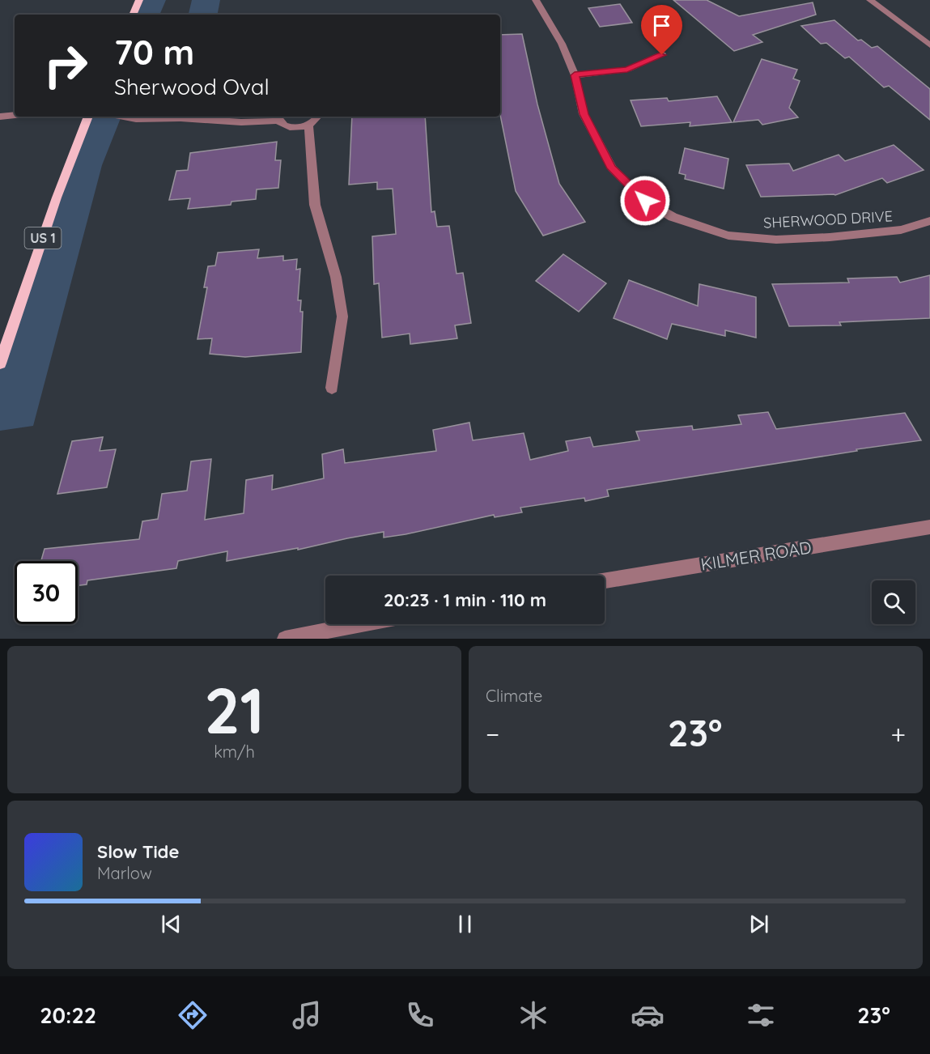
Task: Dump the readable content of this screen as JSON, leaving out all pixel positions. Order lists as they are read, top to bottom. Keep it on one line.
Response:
{"streets":{"main road":["US 1"],"street":["SHERWOOD DRIVE","KILMER ROAD"]},"page":{"turn":["70 m","Sherwood Oval"],"limit":"30","trip":"20:23 · 1 min · 110 m","tile":[["21","km/h"],"Climate"],"heat":["−","23°","+"],"song":["Slow Tide","Marlow"],"tabs":["20:22","23°"]}}
